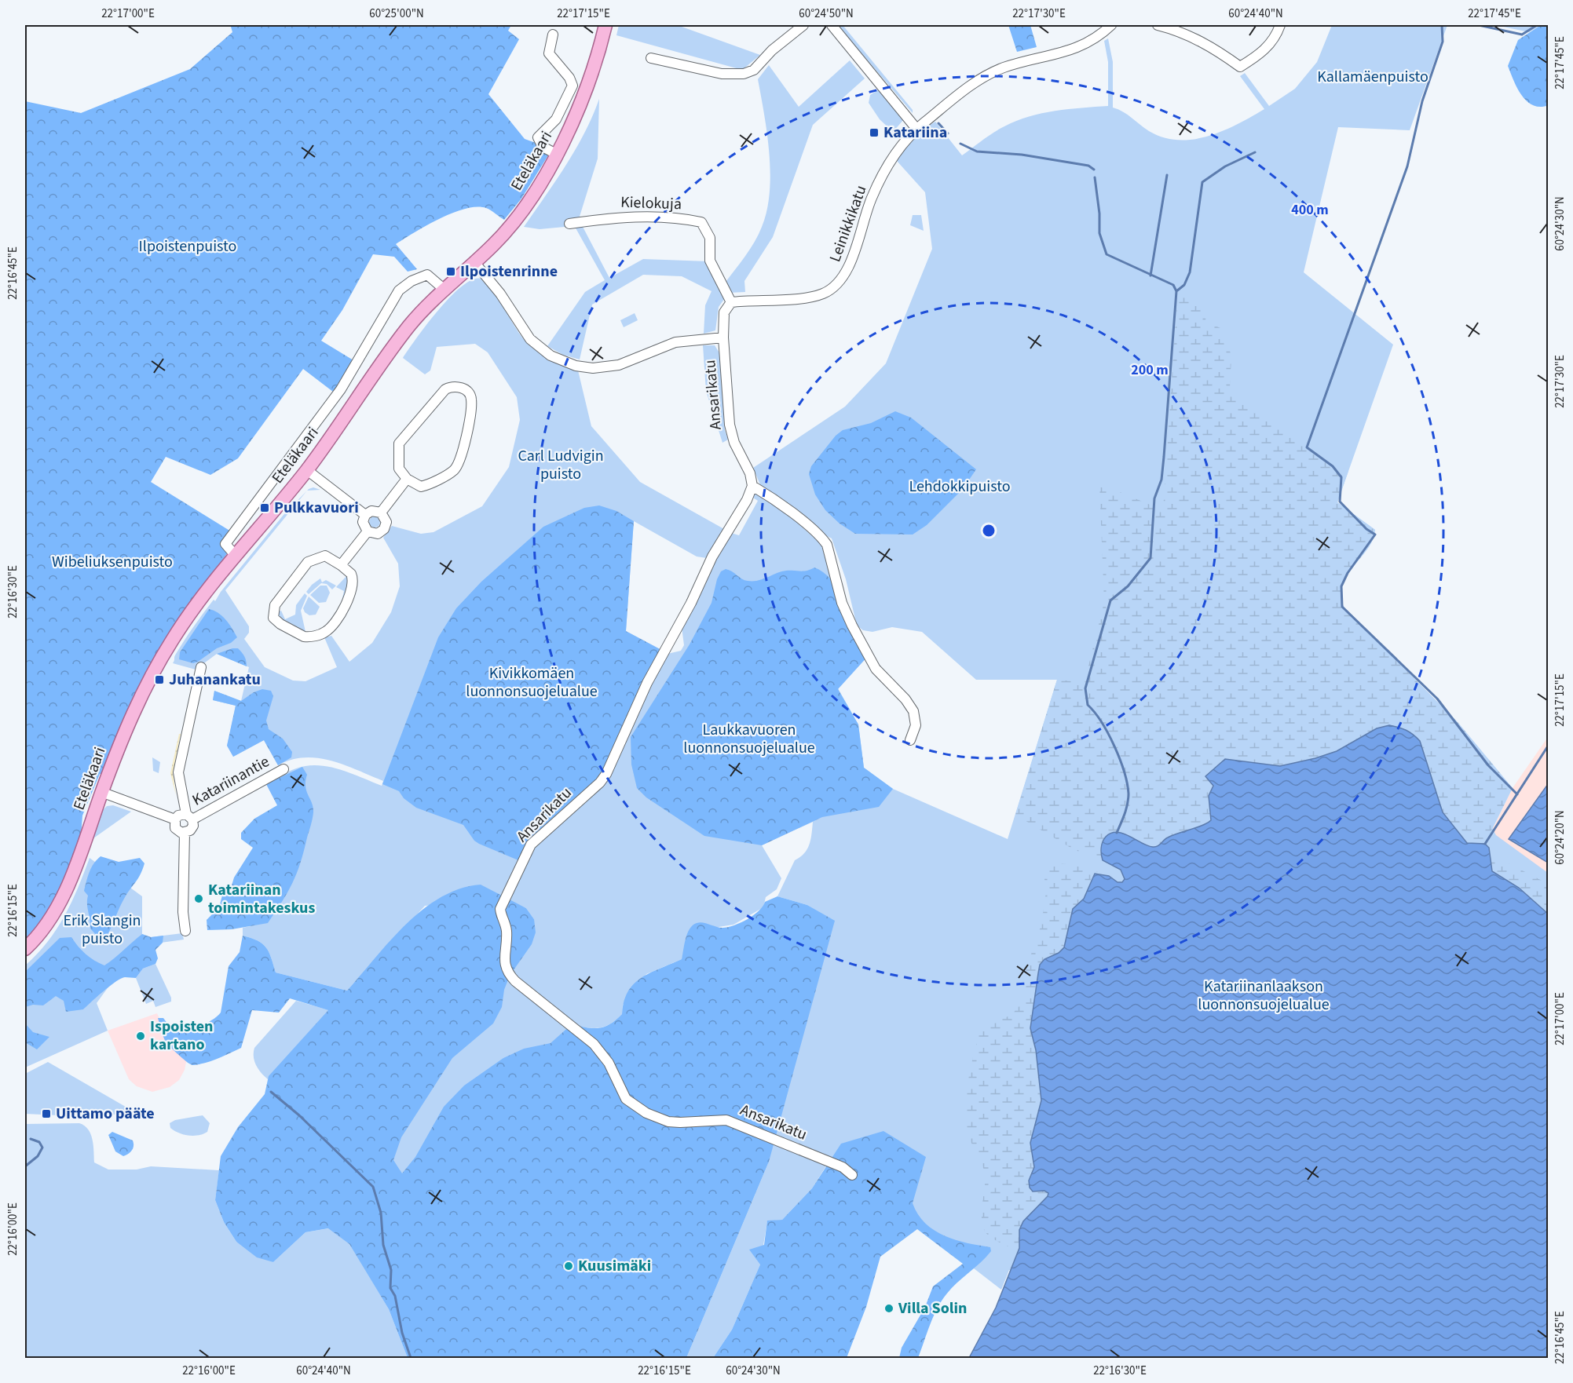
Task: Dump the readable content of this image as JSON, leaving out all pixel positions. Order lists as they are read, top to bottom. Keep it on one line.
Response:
{"streets":{"main road":["Eteläkaari"],"street":["Kielokuja","Leinikkikatu","Ansarikatu","Katariinantie"]},"crossings":[["Kielokuja","Leinikkikatu"],["Kielokuja","Ansarikatu"],["Leinikkikatu","Ansarikatu"]],"parks":["Kallamäenpuisto","Ilpoistenpuisto","Carl Ludvigin puisto","Lehdokkipuisto","Wibeliuksenpuisto","Kivikkomäen luonnonsuojelualue","Laukkavuoren luonnonsuojelualue","Erik Slangin puisto","Katariinanlaakson luonnonsuojelualue"],"places":{"transit":["Katariina","Ilpoistenrinne","Pulkkavuori","Juhanankatu","Uittamo pääte"],"other":["Katariinan toimintakeskus","Ispoisten kartano","Kuusimäki","Villa Solin"]},"coordinates":["22°17'00\"E","60°25'00\"N","22°17'15\"E","60°24'50\"N","22°17'30\"E","60°24'40\"N","22°17'45\"E","60°24'30\"N","22°16'45\"E","22°16'30\"E","60°24'20\"N","22°16'15\"E","22°16'00\"E"],"rings":["400 m","200 m"]}
